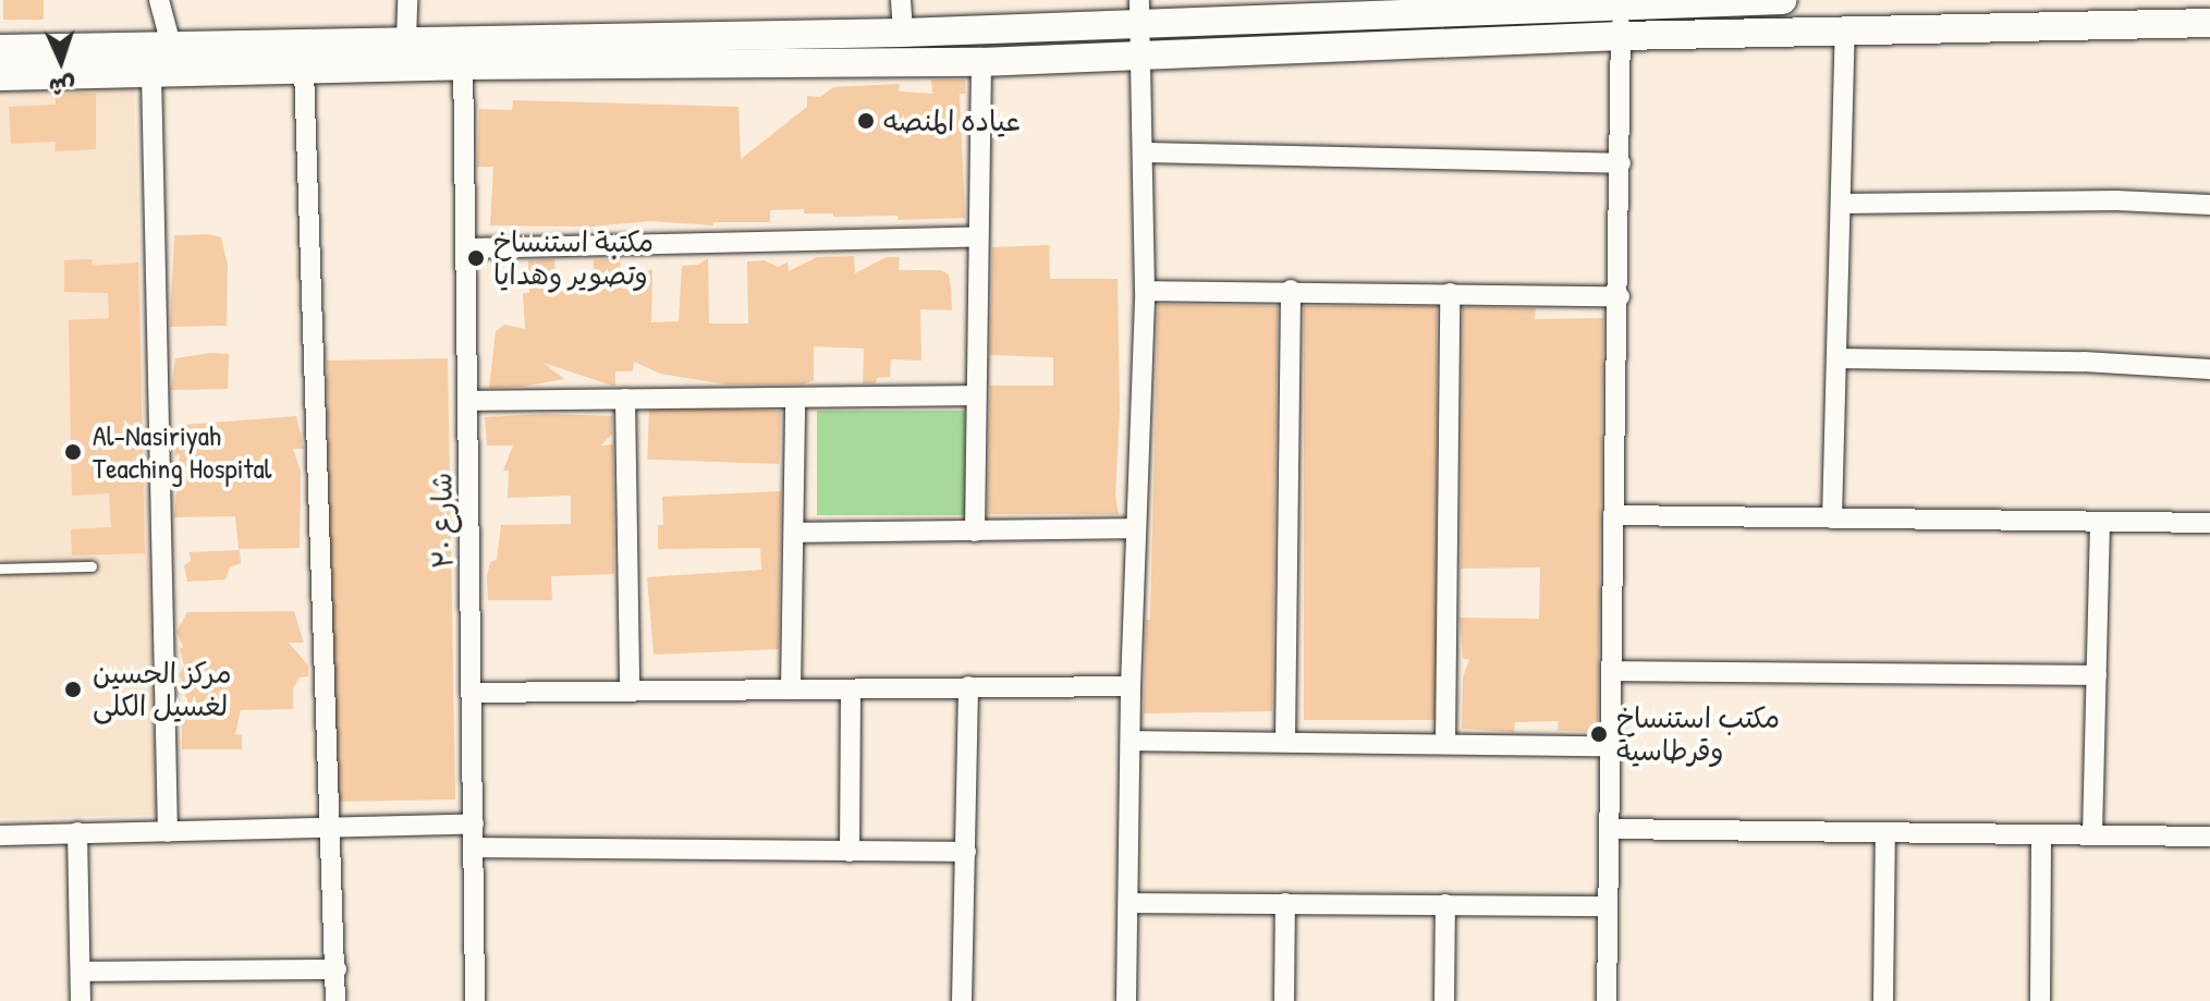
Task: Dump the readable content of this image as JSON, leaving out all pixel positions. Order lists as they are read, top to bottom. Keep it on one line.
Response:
{"streets":{"street":["شارع ٣٠"]},"places":["عياده المنصه","مكتبة استنساخ وتصوير وهدايا","Al-Nasiriyah Teaching Hospital","مركز الحسين لغسيل الكلى","مكتب استنساخ وقرطاسية"],"north":"bottom"}
